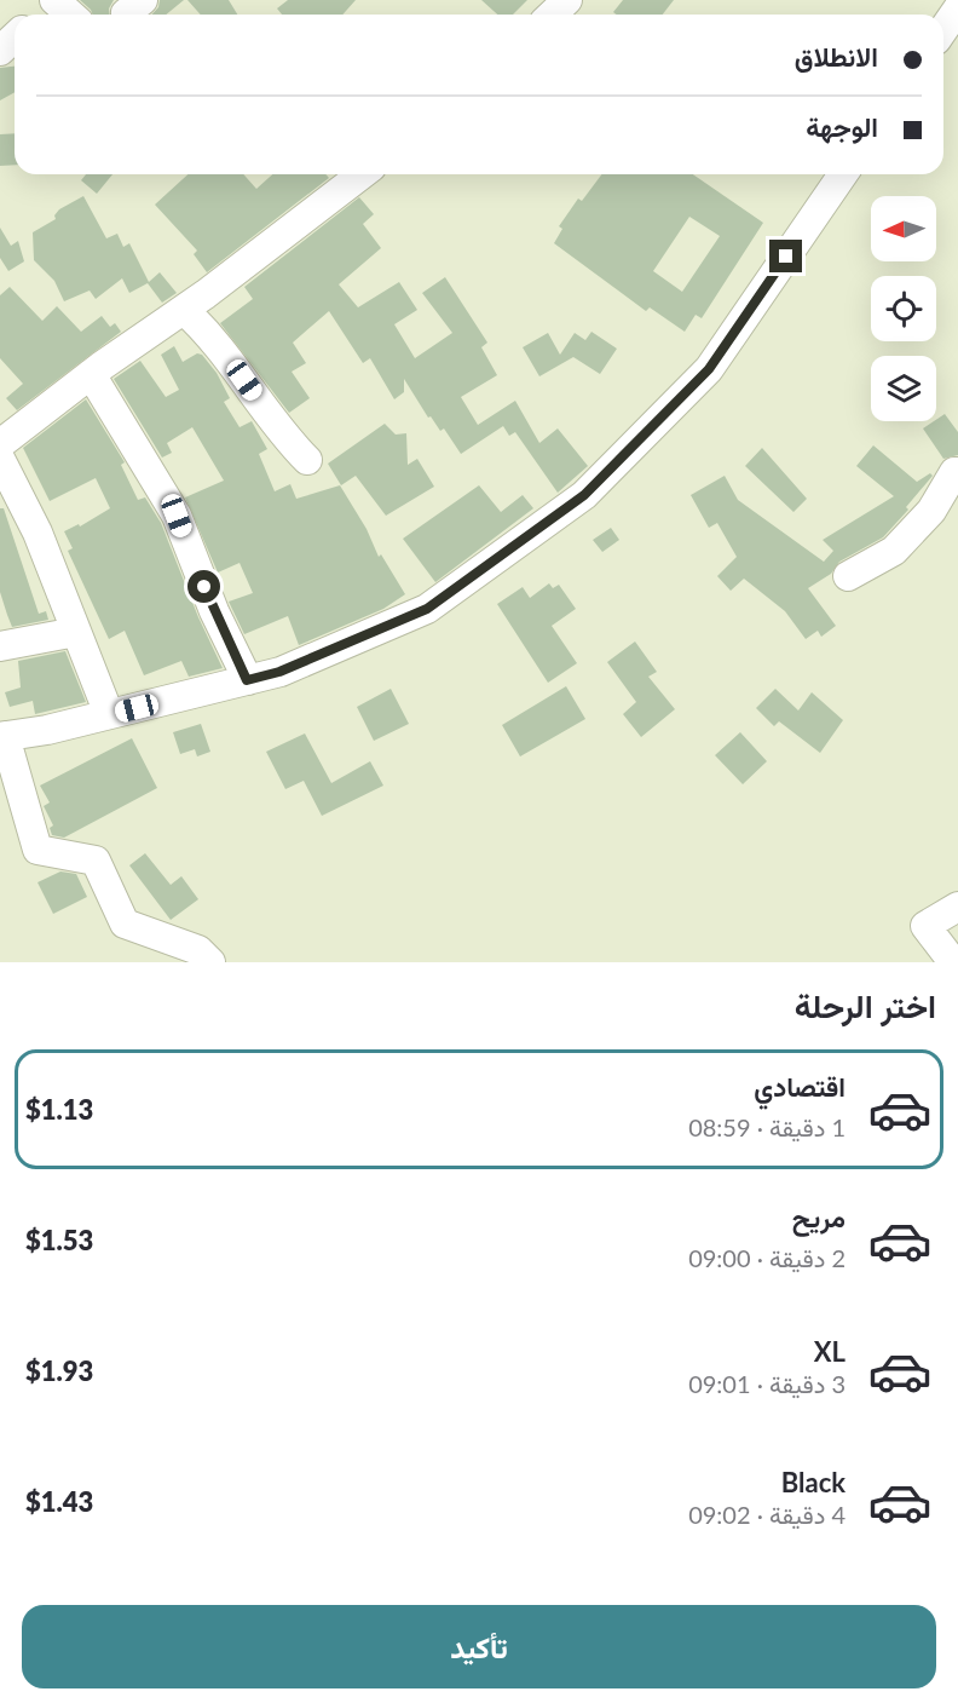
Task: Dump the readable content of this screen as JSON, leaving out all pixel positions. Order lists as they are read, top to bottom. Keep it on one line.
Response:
{"north":"left","page":{"banner":["الانطلاق","الوجهة"],"heading":"اختر الرحلة","list":[{"name":"اقتصادي","note":"1 دقيقة · 08:59","value":"$1.13"},{"name":"مريح","note":"2 دقيقة · 09:00","value":"$1.53"},{"name":"XL","note":"3 دقيقة · 09:01","value":"$1.93"},{"name":"Black","note":"4 دقيقة · 09:02","value":"$1.43"}],"buttons":"تأكيد"}}
